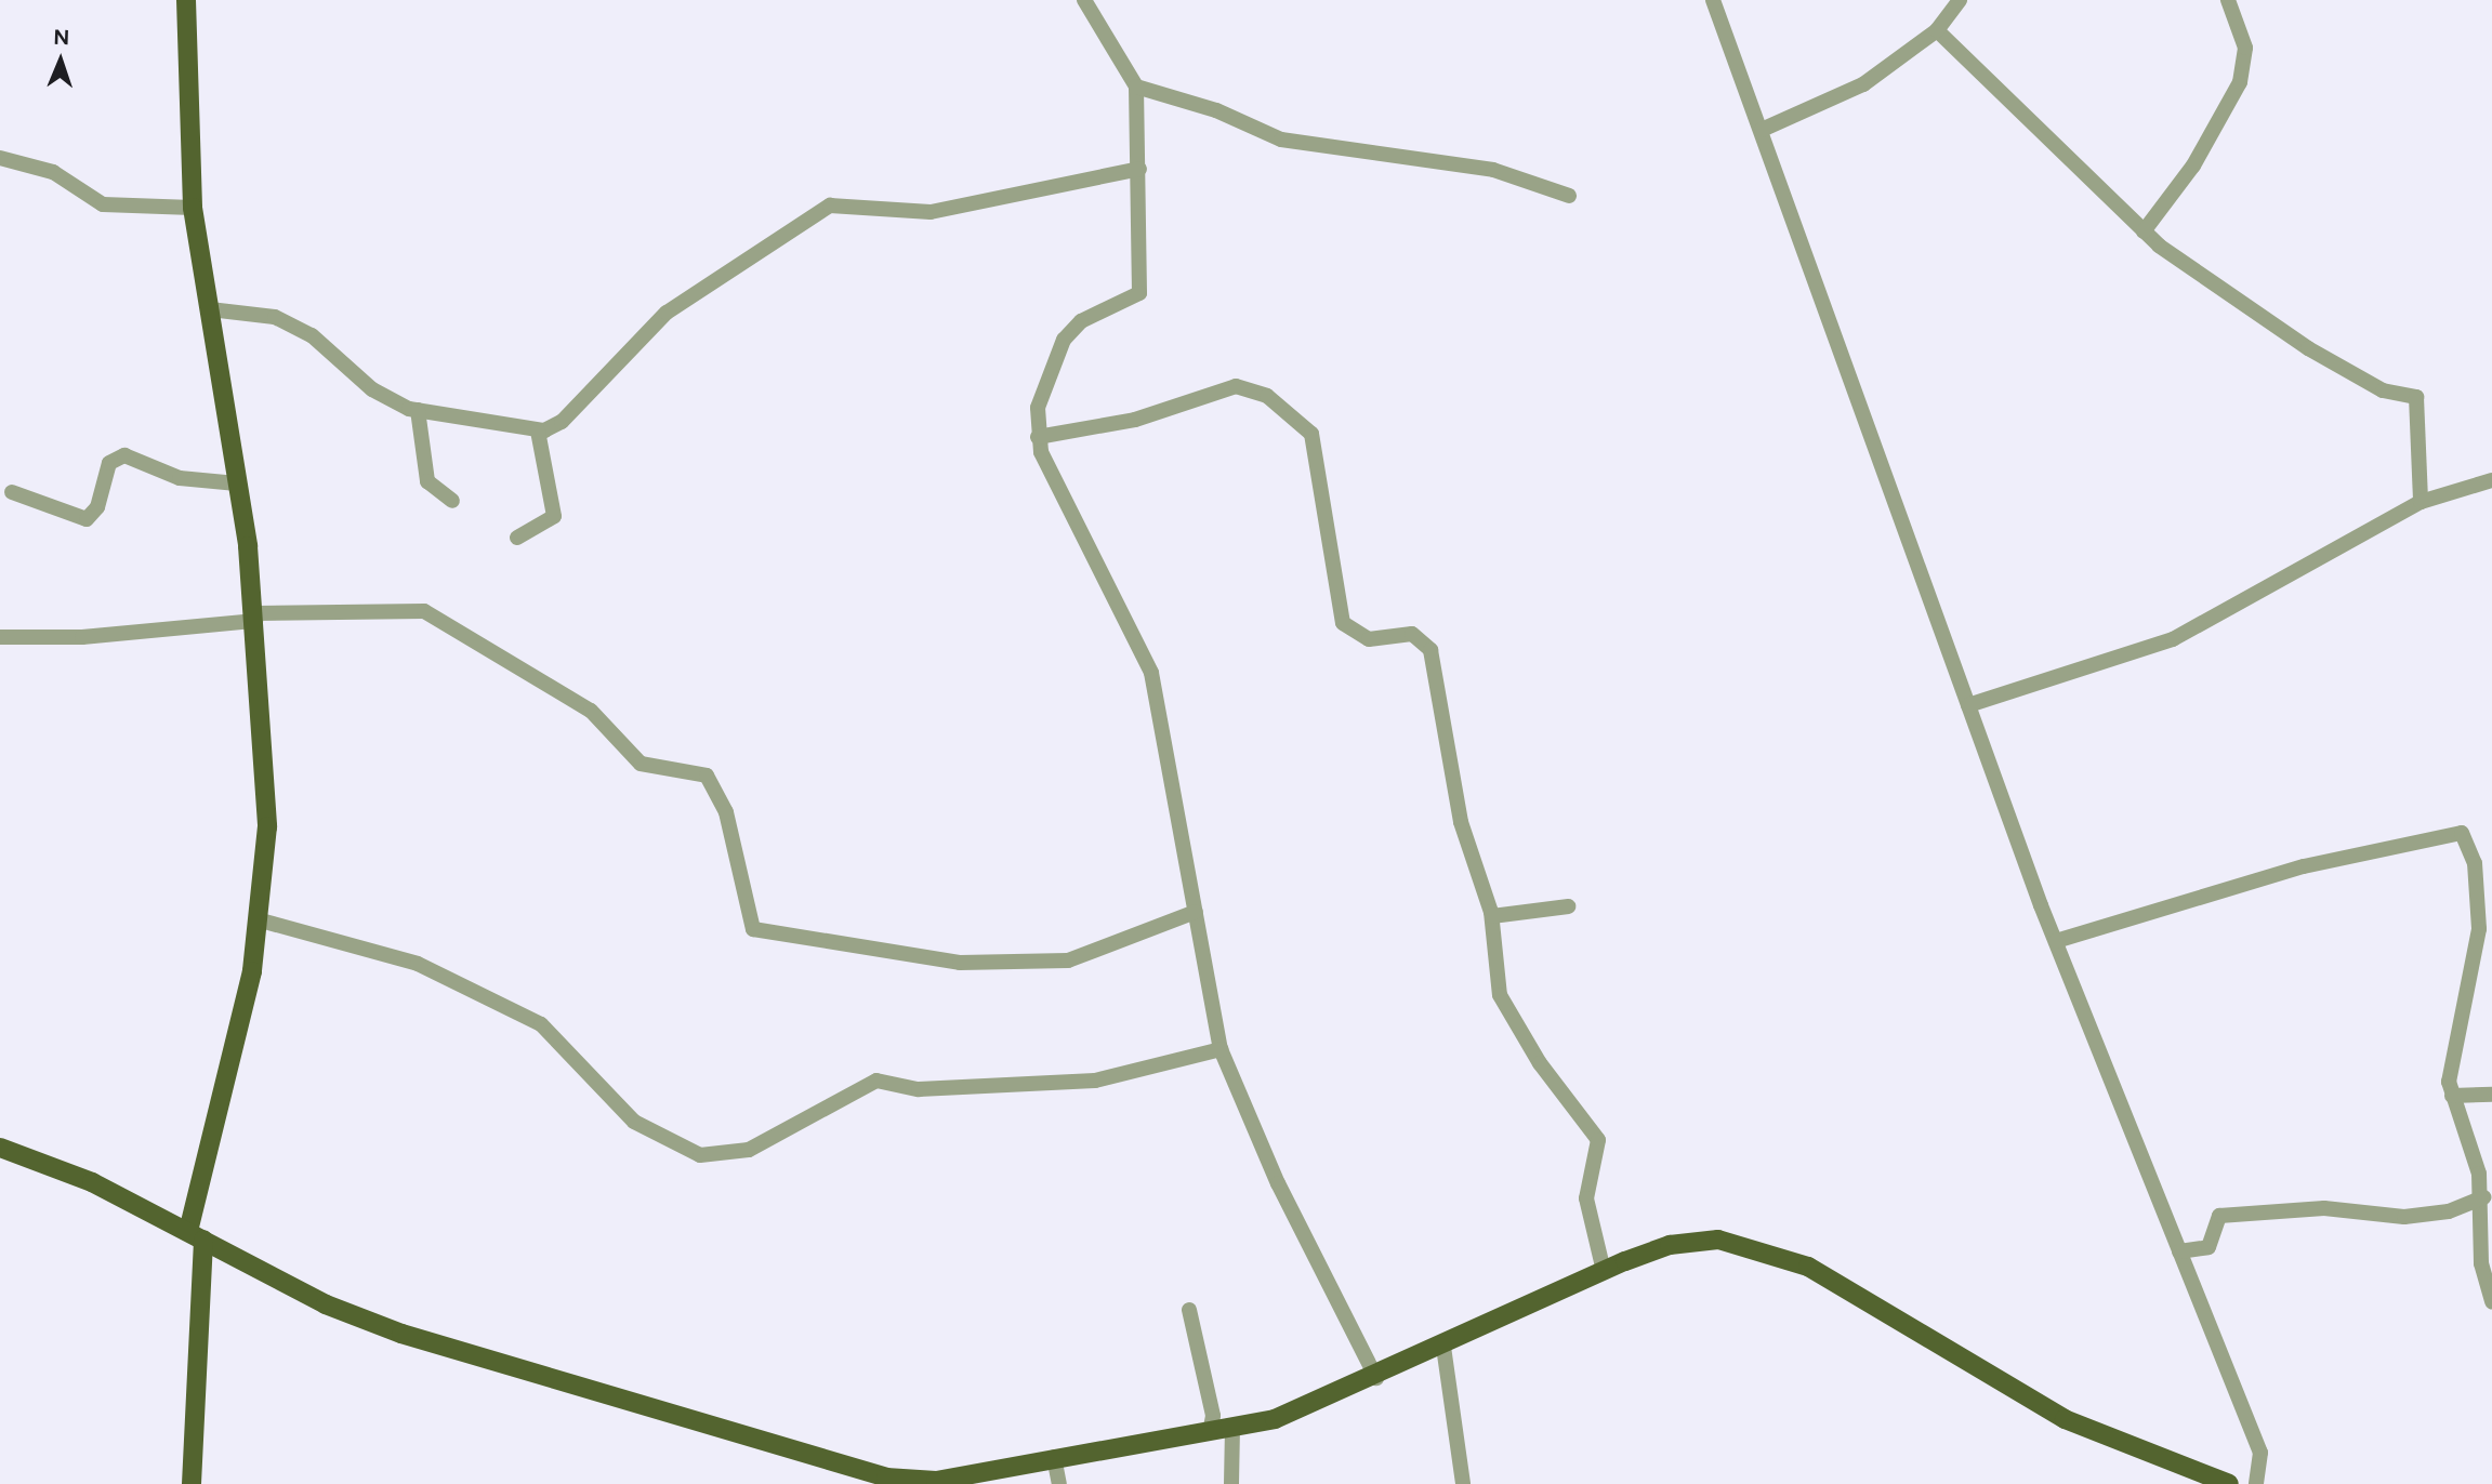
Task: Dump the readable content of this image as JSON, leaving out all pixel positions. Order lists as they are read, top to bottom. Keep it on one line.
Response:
{"north":"top"}
